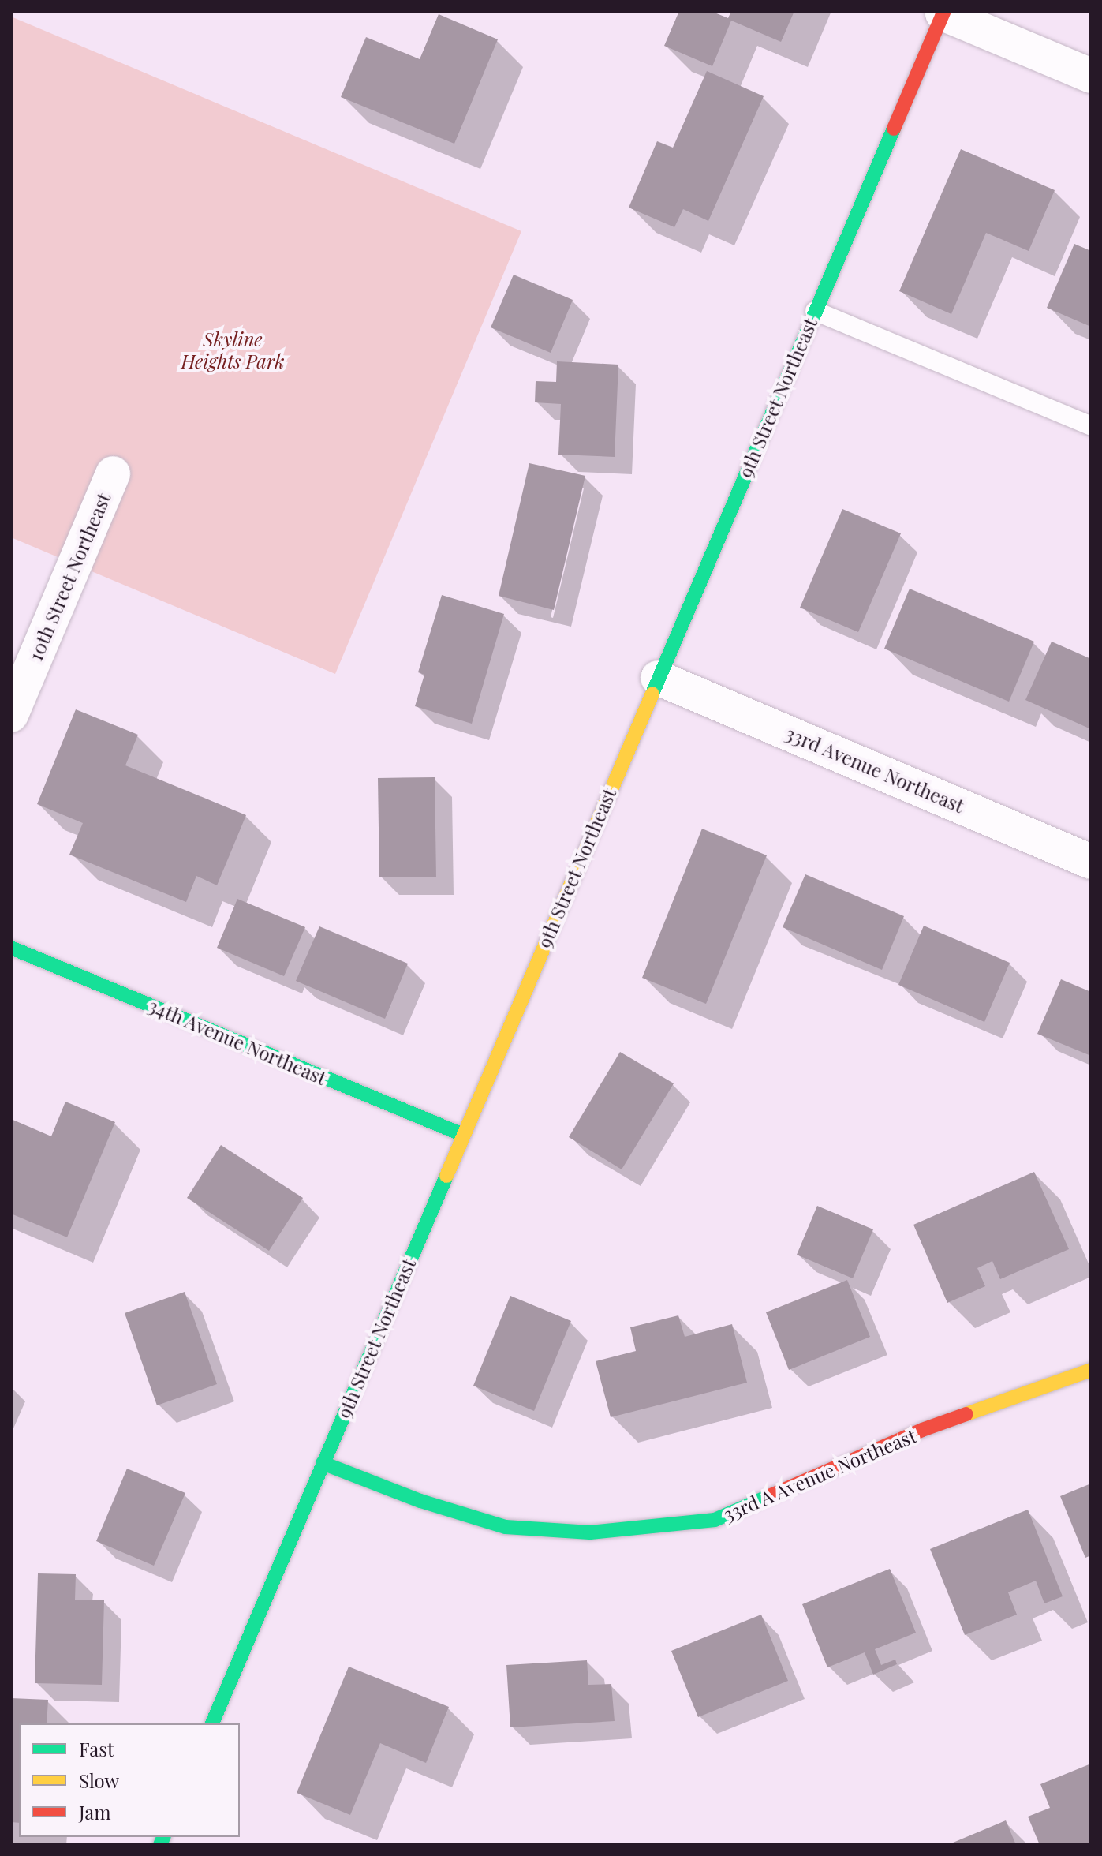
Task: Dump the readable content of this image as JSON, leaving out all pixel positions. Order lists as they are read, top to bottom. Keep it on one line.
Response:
{"streets":{"street":["9th Street Northeast","10th Street Northeast","33rd Avenue Northeast","34th Avenue Northeast","33rd A Avenue Northeast"]},"crossings":[["9th Street Northeast","33rd Avenue Northeast"],["9th Street Northeast","34th Avenue Northeast"],["9th Street Northeast","33rd A Avenue Northeast"]],"parks":["Skyline Heights Park"],"legend":["Fast","Slow","Jam"]}
